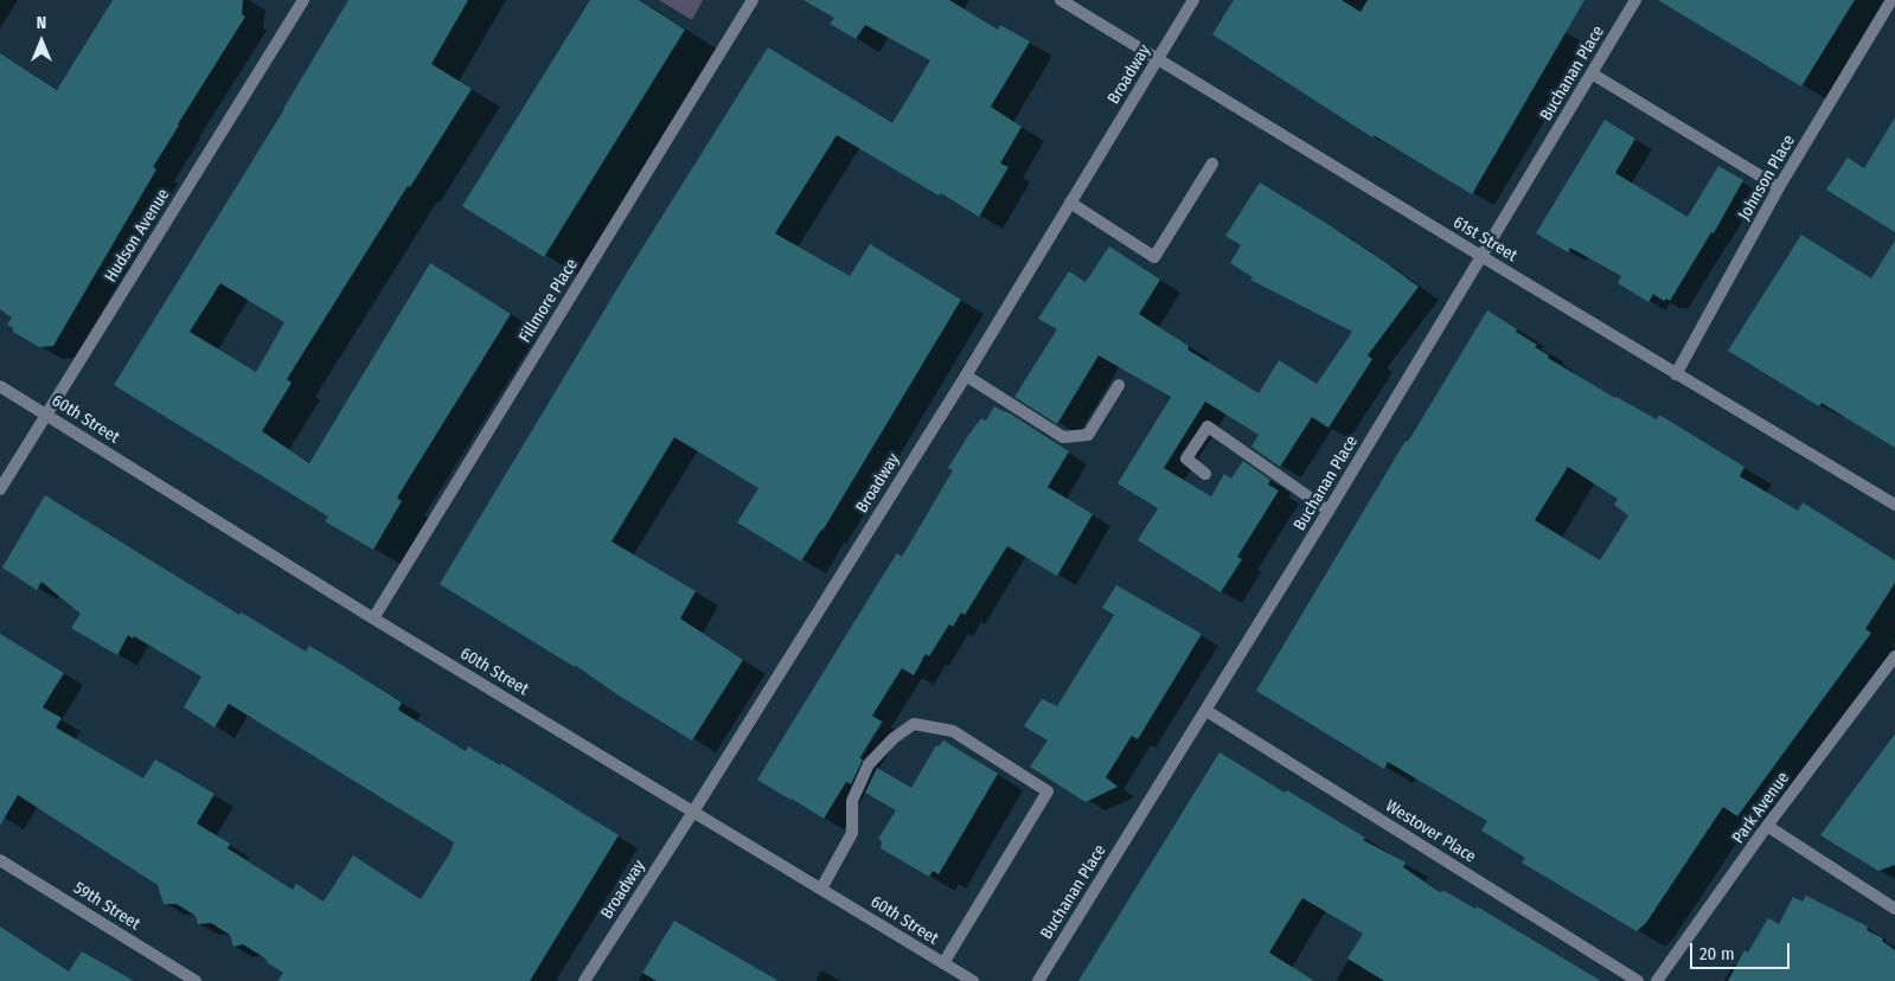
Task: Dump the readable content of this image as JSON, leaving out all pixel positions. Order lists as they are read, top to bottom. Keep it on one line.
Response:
{"streets":{"street":["Buchanan Place","Broadway","Johnson Place","Hudson Avenue","61st Street","Fillmore Place","60th Street","Park Avenue","Westover Place","59th Street"]},"crossings":[["Buchanan Place","61st Street"],["Buchanan Place","Westover Place"],["Broadway","61st Street"],["Broadway","60th Street"],["Johnson Place","61st Street"],["Hudson Avenue","60th Street"],["Fillmore Place","60th Street"]],"scale_bar":"20 m","north":"top"}
